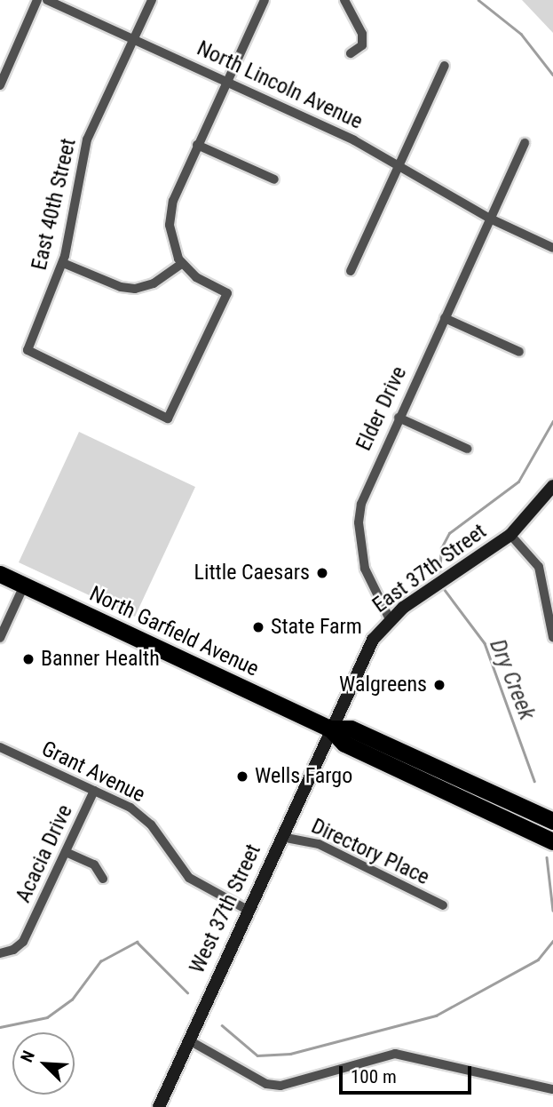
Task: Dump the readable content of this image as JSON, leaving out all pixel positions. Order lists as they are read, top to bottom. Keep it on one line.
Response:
{"streets":{"highway":["North Garfield Avenue"],"street":["North Lincoln Avenue","East 40th Street","Elder Drive","East 37th Street","Grant Avenue","Directory Place","Acacia Drive","West 37th Street"]},"crossings":[["North Lincoln Avenue","East 40th Street"],["North Lincoln Avenue","Elder Drive"],["Elder Drive","East 37th Street"],["East 37th Street","North Garfield Avenue"],["East 37th Street","West 37th Street"],["North Garfield Avenue","West 37th Street"],["Grant Avenue","Acacia Drive"],["Grant Avenue","West 37th Street"],["Directory Place","West 37th Street"]],"water":["Dry Creek"],"places":["Little Caesars","State Farm","Banner Health","Walgreens","Wells Fargo"],"scale_bar":"100 m","north":"top left"}
